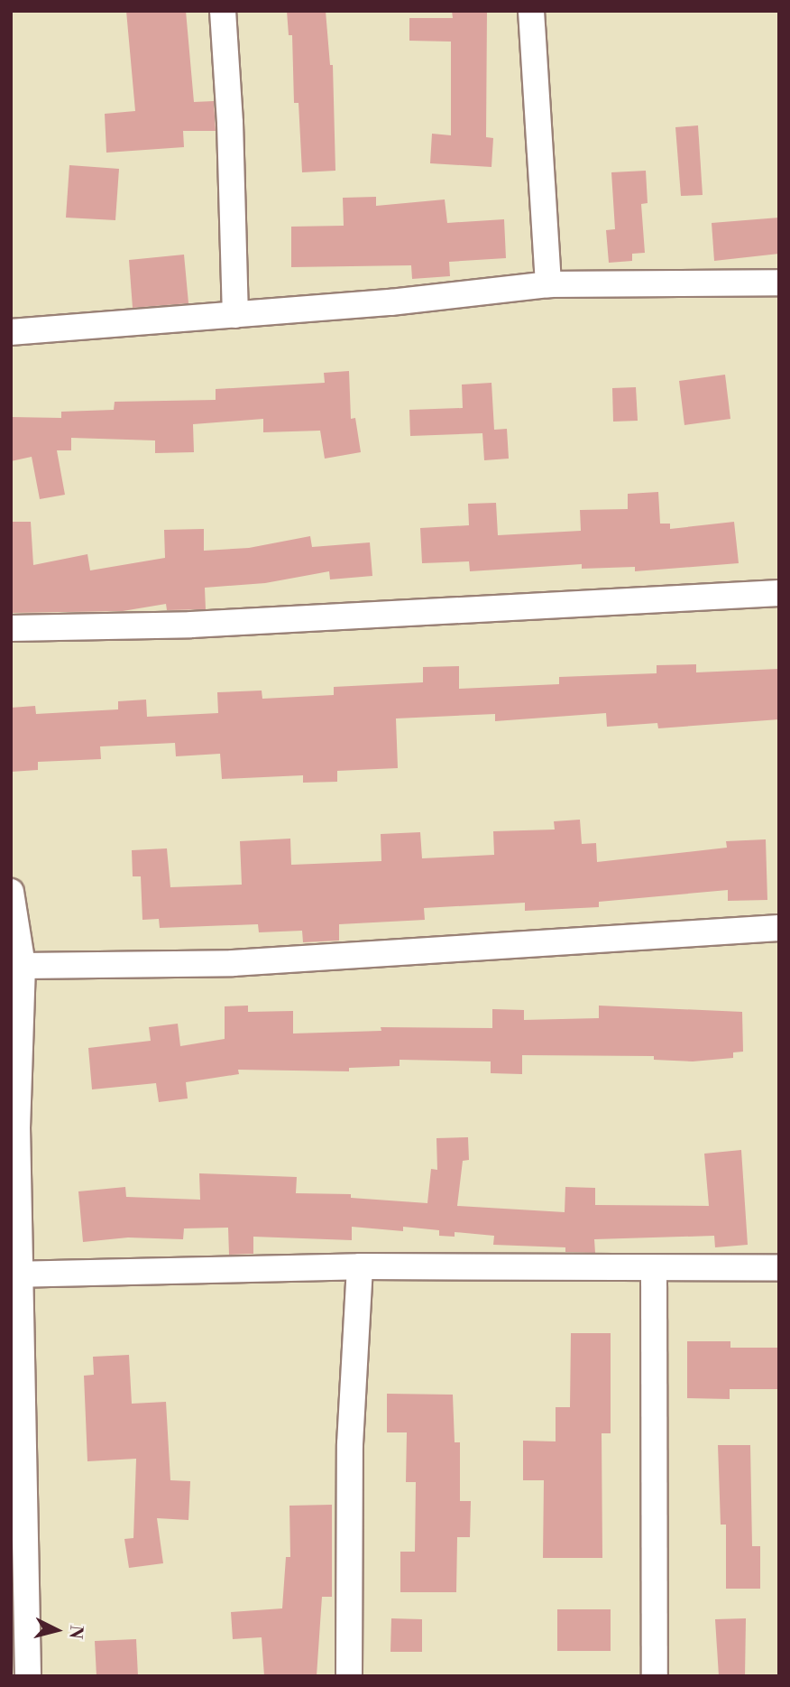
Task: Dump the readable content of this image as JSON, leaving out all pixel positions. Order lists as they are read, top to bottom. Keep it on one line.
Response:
{"north":"right"}
